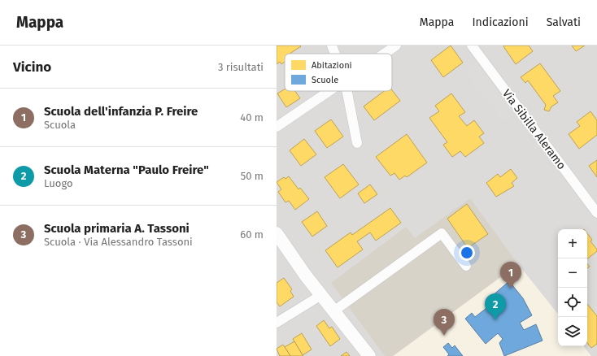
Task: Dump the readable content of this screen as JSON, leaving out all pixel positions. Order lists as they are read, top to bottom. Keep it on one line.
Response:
{"streets":{"street":["Via Sibilla Aleramo"]},"legend":["Abitazioni","Scuole"],"page":{"header":"Mappa","nav":["Mappa","Indicazioni","Salvati"],"heading":["Vicino","3 risultati"],"list":[{"mark":"1","name":"Scuola dell'infanzia P. Freire","note":"Scuola","value":"40 m"},{"mark":"2","name":"Scuola Materna \"Paulo Freire\"","note":"Luogo","value":"50 m"},{"mark":"3","name":"Scuola primaria A. Tassoni","note":"Scuola · Via Alessandro Tassoni","value":"60 m"}],"map_buttons":["+","−"],"pins":["1","2","3"]}}
